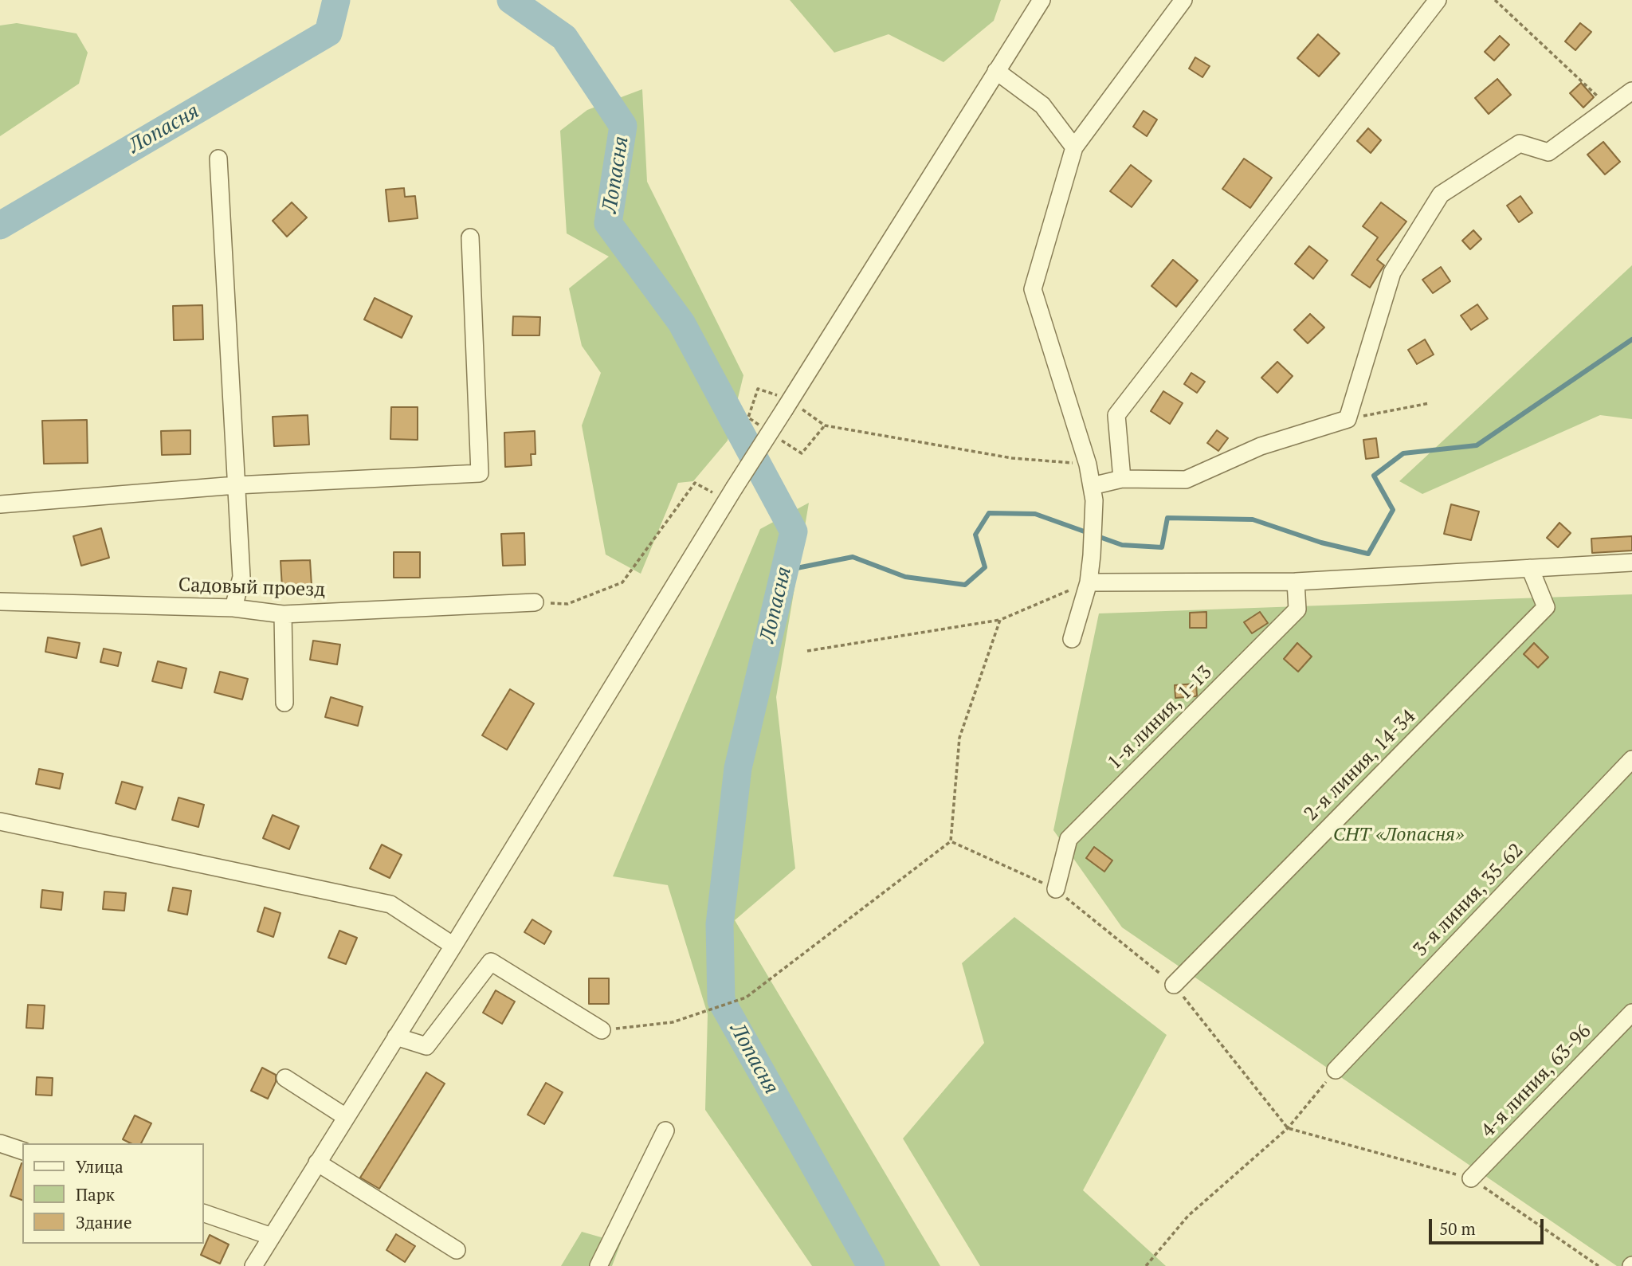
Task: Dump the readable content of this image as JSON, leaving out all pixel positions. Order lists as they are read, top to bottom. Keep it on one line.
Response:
{"streets":{"street":["Садовый проезд","1-я линия, 1-13","2-я линия, 14-34","3-я линия, 35-62","4-я линия, 63-96"]},"water":["Лопасня"],"parks":["СНТ «Лопасня»"],"legend":["Улица","Парк","Здание"],"scale_bar":"50 m"}
